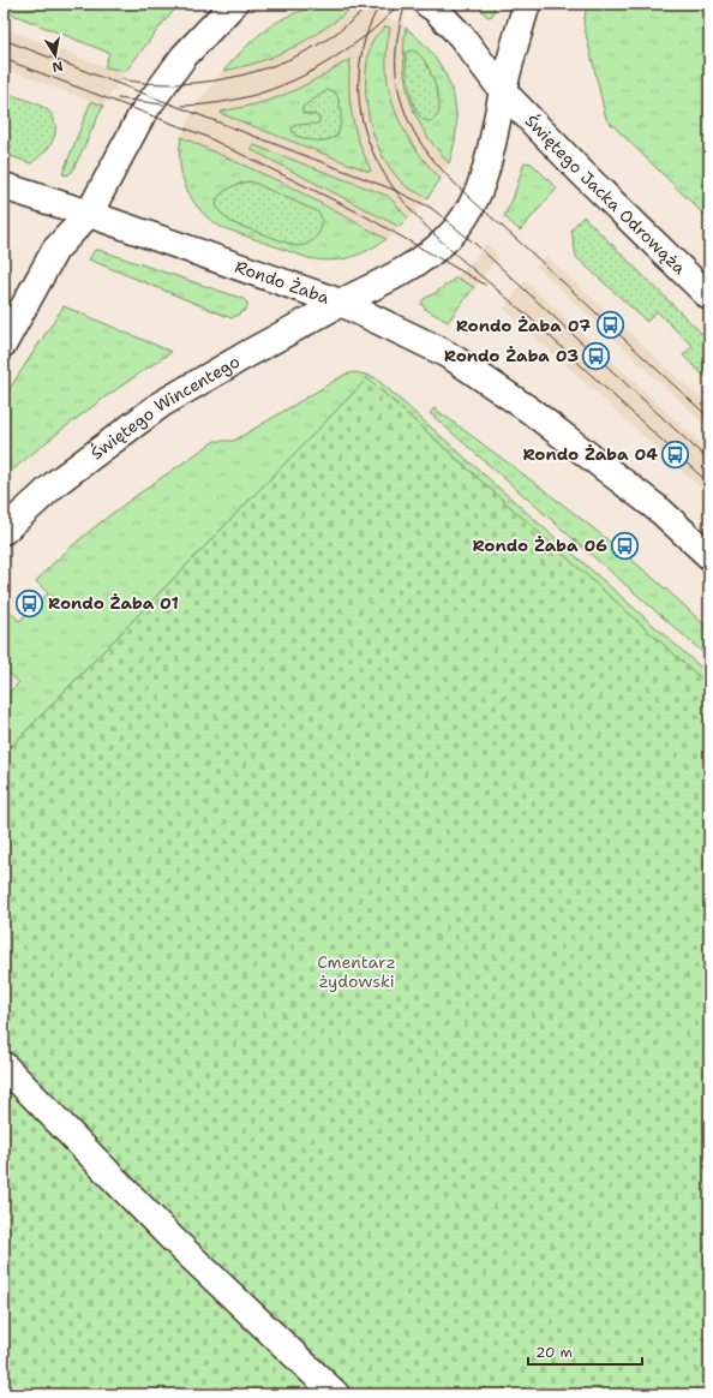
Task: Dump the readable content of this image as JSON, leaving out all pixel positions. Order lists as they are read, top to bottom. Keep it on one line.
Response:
{"streets":{"main road":["Świętego Jacka Odrowąża","Rondo Żaba","Świętego Wincentego"]},"crossings":[["Świętego Jacka Odrowąża","Rondo Żaba"],["Rondo Żaba","Świętego Wincentego"]],"parks":["Cmentarz żydowski"],"places":{"bus stop":["Rondo Żaba 07","Rondo Żaba 03","Rondo Żaba 04","Rondo Żaba 06","Rondo Żaba 01"]},"scale_bar":"20 m","north":"bottom"}
